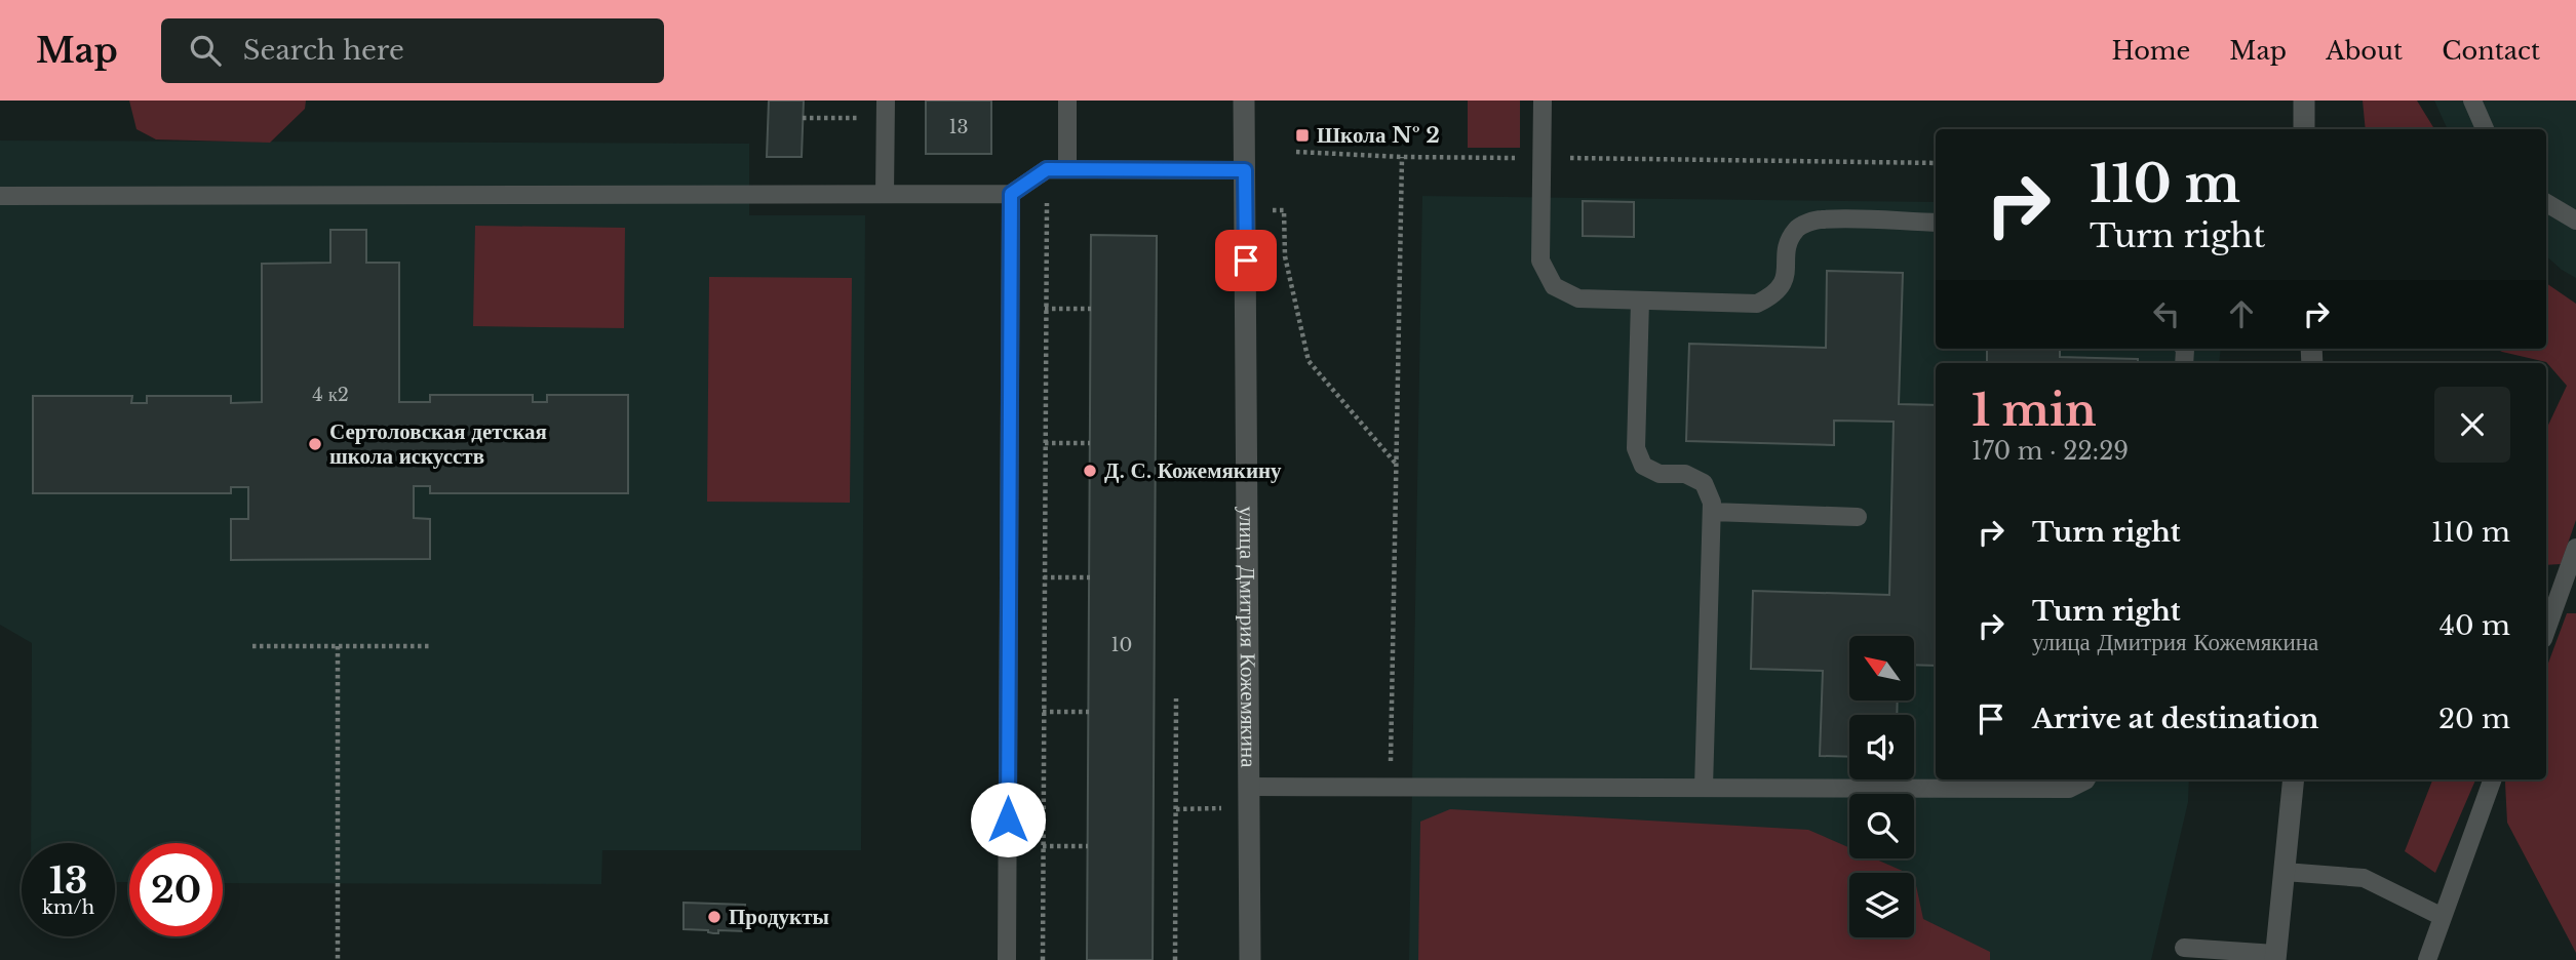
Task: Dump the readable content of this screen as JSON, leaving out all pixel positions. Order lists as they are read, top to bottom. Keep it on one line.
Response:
{"streets":{"street":["улица Дмитрия Кожемякина"]},"places":{"transit":["Школа № 2"],"other":["Сертоловская детская школа искусств","Д. С. Кожемякину","Продукты"]},"house_numbers":["13","4 к2","10"],"north":"top left","page":{"header":"Map","search":"Search here","nav":["Home","Map","About","Contact"],"turn":["110 m","Turn right"],"heading":["1 min","170 m · 22:29"],"list":[{"name":"Turn right","value":"110 m"},{"name":"Turn right","note":"улица Дмитрия Кожемякина","value":"40 m"},{"name":"Arrive at destination","value":"20 m"}],"speed":"13 km/h","limit":"20"}}
